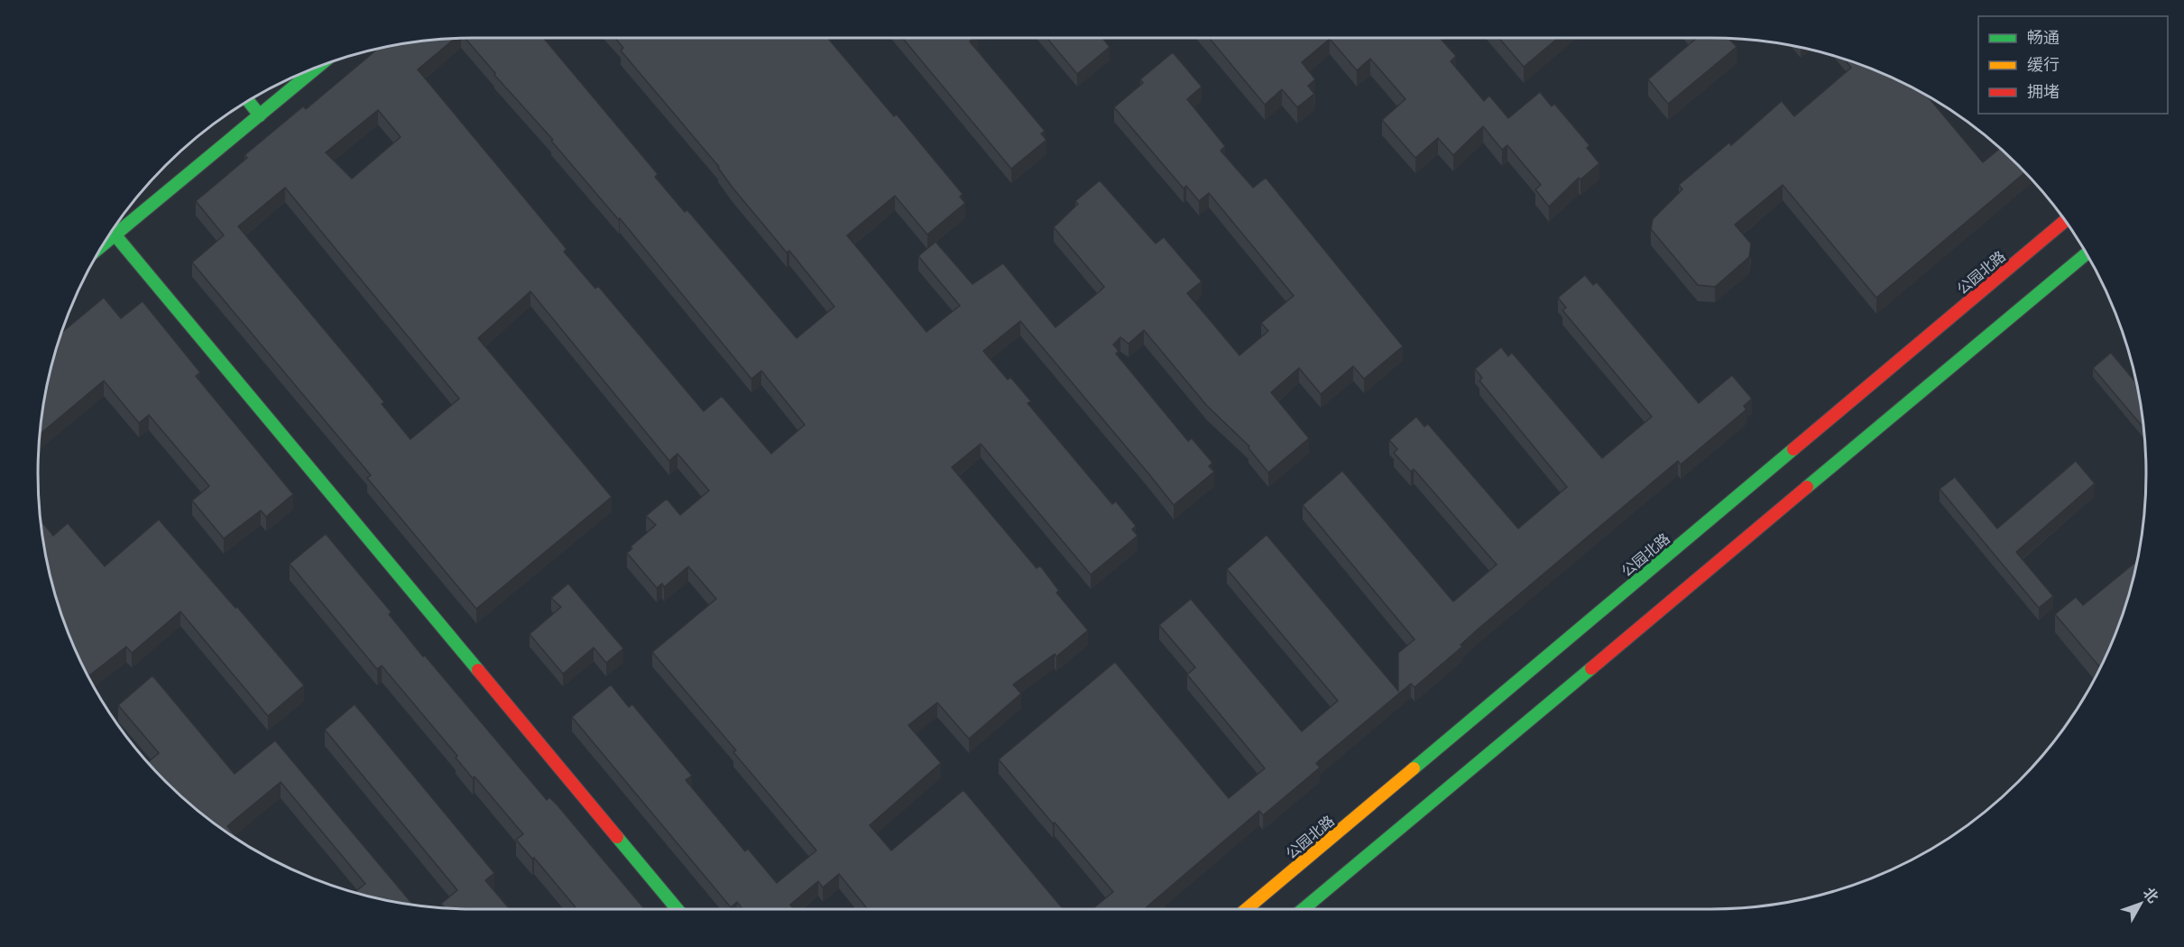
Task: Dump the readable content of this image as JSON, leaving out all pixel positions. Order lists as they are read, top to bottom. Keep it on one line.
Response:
{"streets":{"main road":["公园北路"]},"legend":["畅通","缓行","拥堵"],"north":"top right"}
